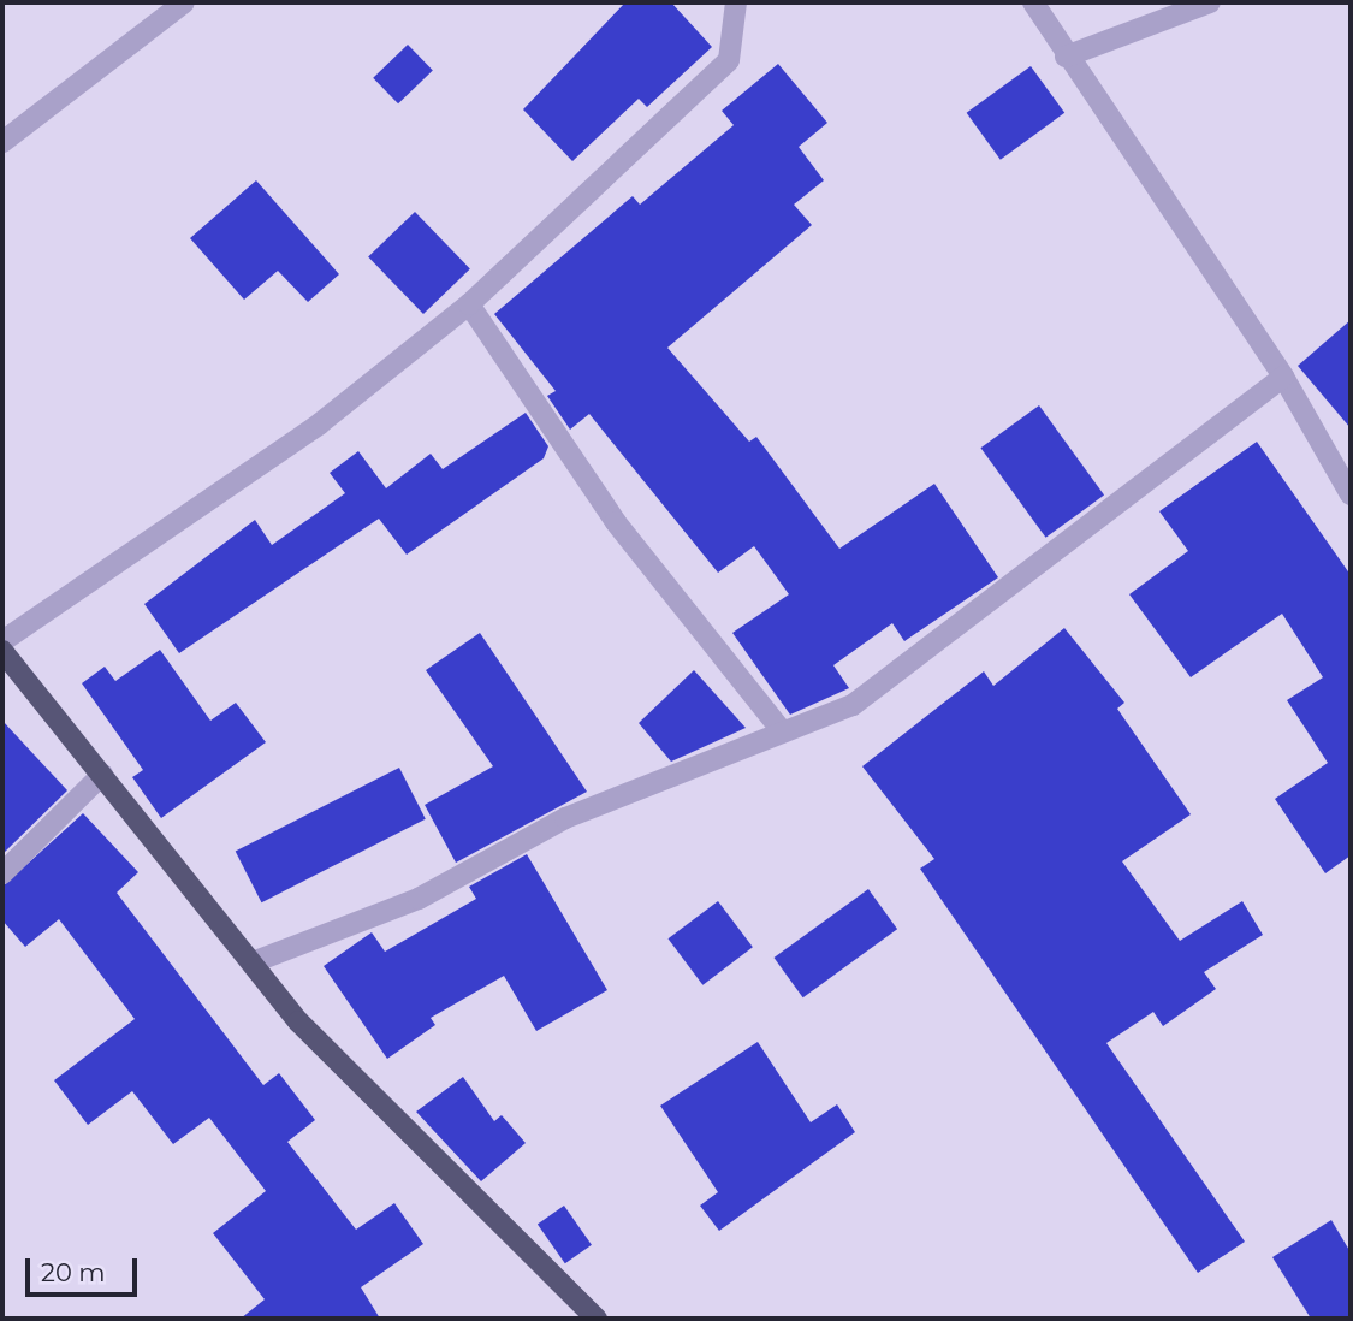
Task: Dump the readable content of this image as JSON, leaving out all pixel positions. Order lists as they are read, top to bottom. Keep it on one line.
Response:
{"scale_bar":"20 m"}
